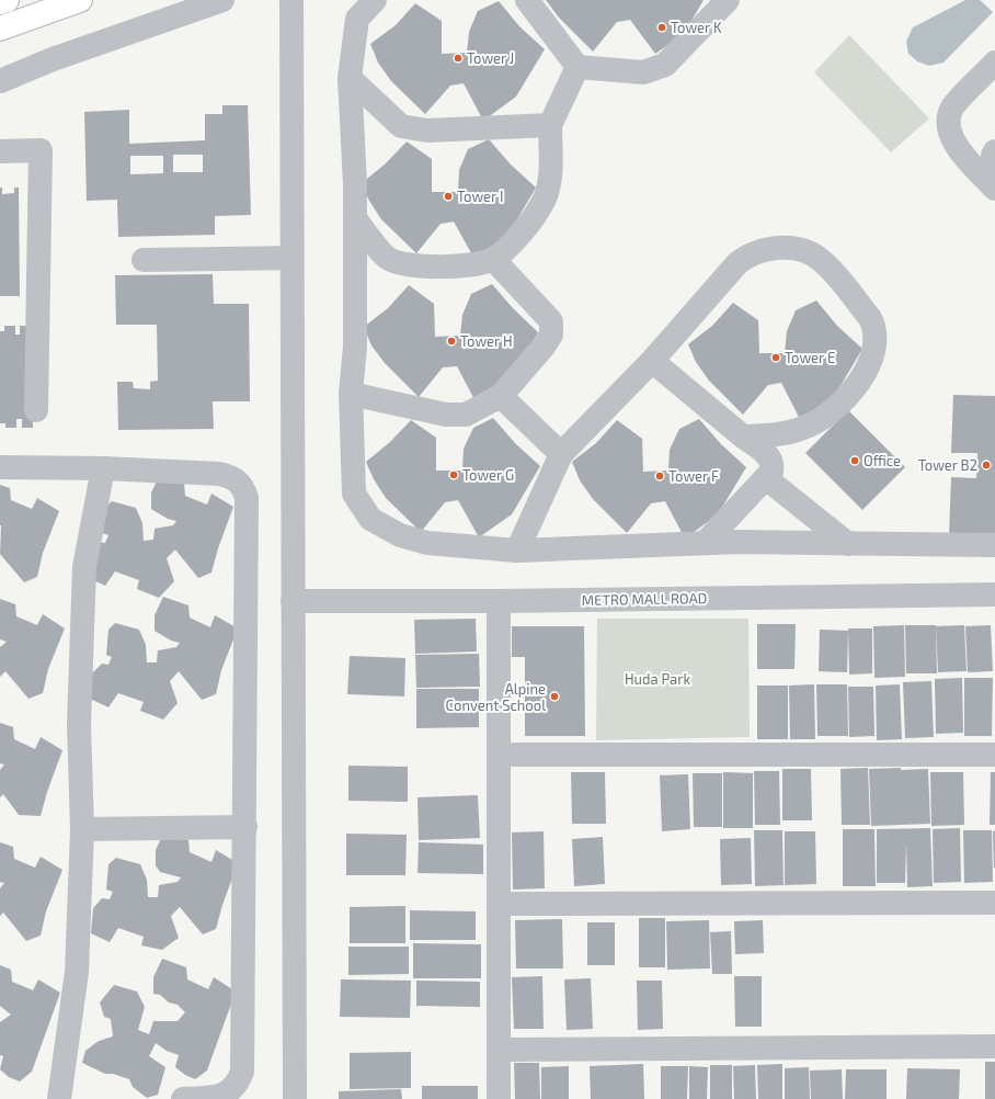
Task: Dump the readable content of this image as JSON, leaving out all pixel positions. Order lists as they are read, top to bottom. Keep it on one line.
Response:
{"streets":{"street":["METRO MALL ROAD"]},"parks":["Huda Park"],"places":["Tower K","Tower J","Tower I","Tower H","Tower E","Office","Tower B2","Tower G","Tower F","Alpine Convent School"]}
